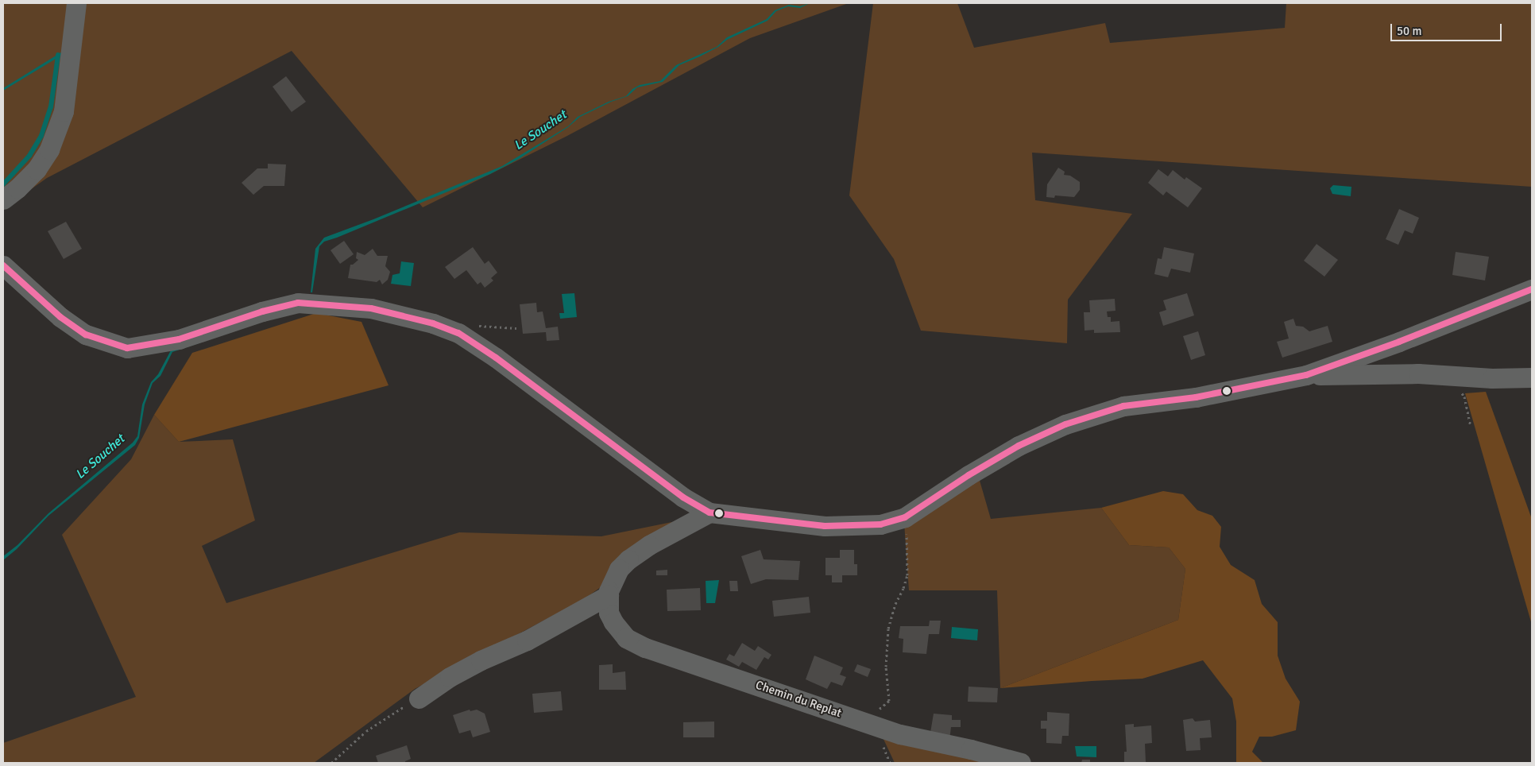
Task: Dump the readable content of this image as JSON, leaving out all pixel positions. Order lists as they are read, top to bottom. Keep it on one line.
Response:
{"streets":{"street":["Chemin du Replat"]},"water":["Le Souchet"],"scale_bar":"50 m"}
